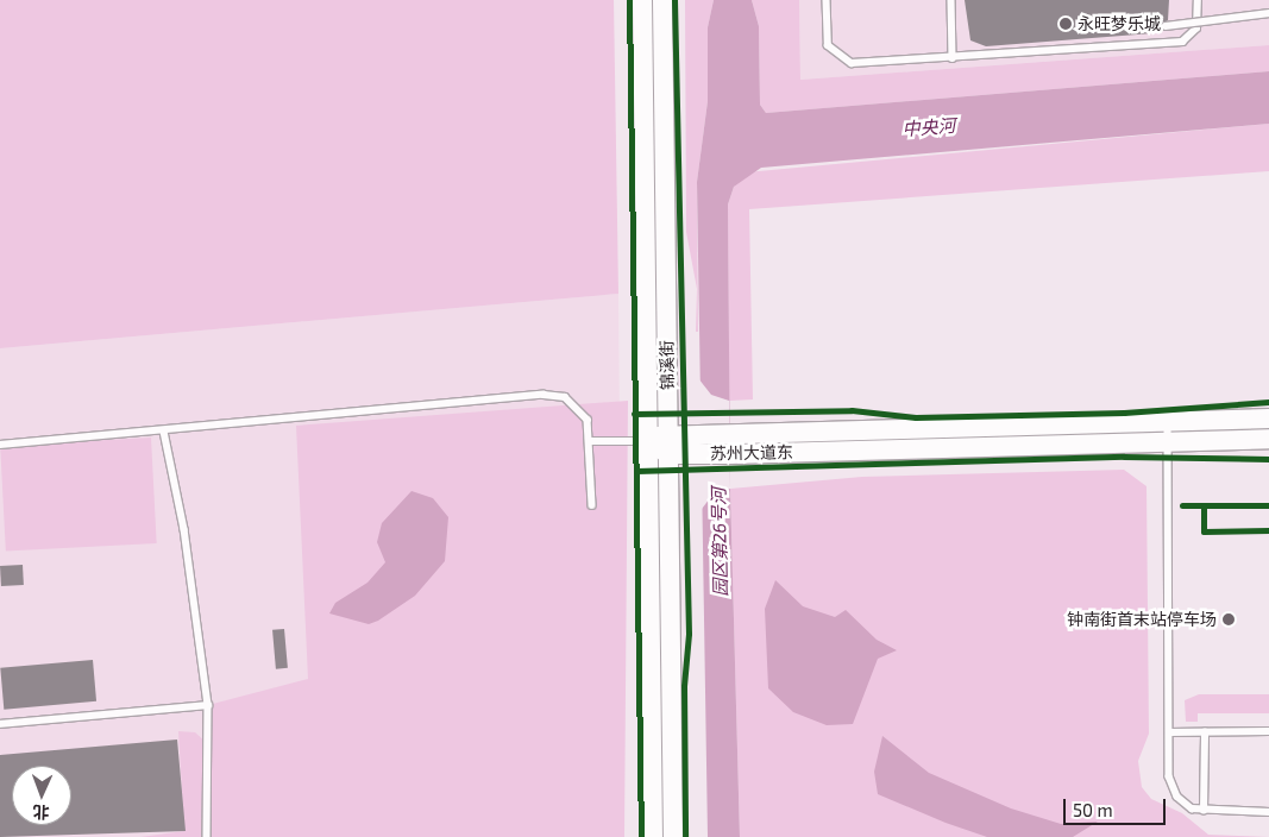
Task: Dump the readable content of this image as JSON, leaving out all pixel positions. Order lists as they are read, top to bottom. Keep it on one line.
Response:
{"streets":{"main road":["锦溪街","苏州大道东"]},"crossings":[["锦溪街","苏州大道东"]],"water":["中央河","园区第26号河"],"places":["永旺梦乐城","钟南街首末站停车场"],"scale_bar":"50 m","north":"bottom"}
